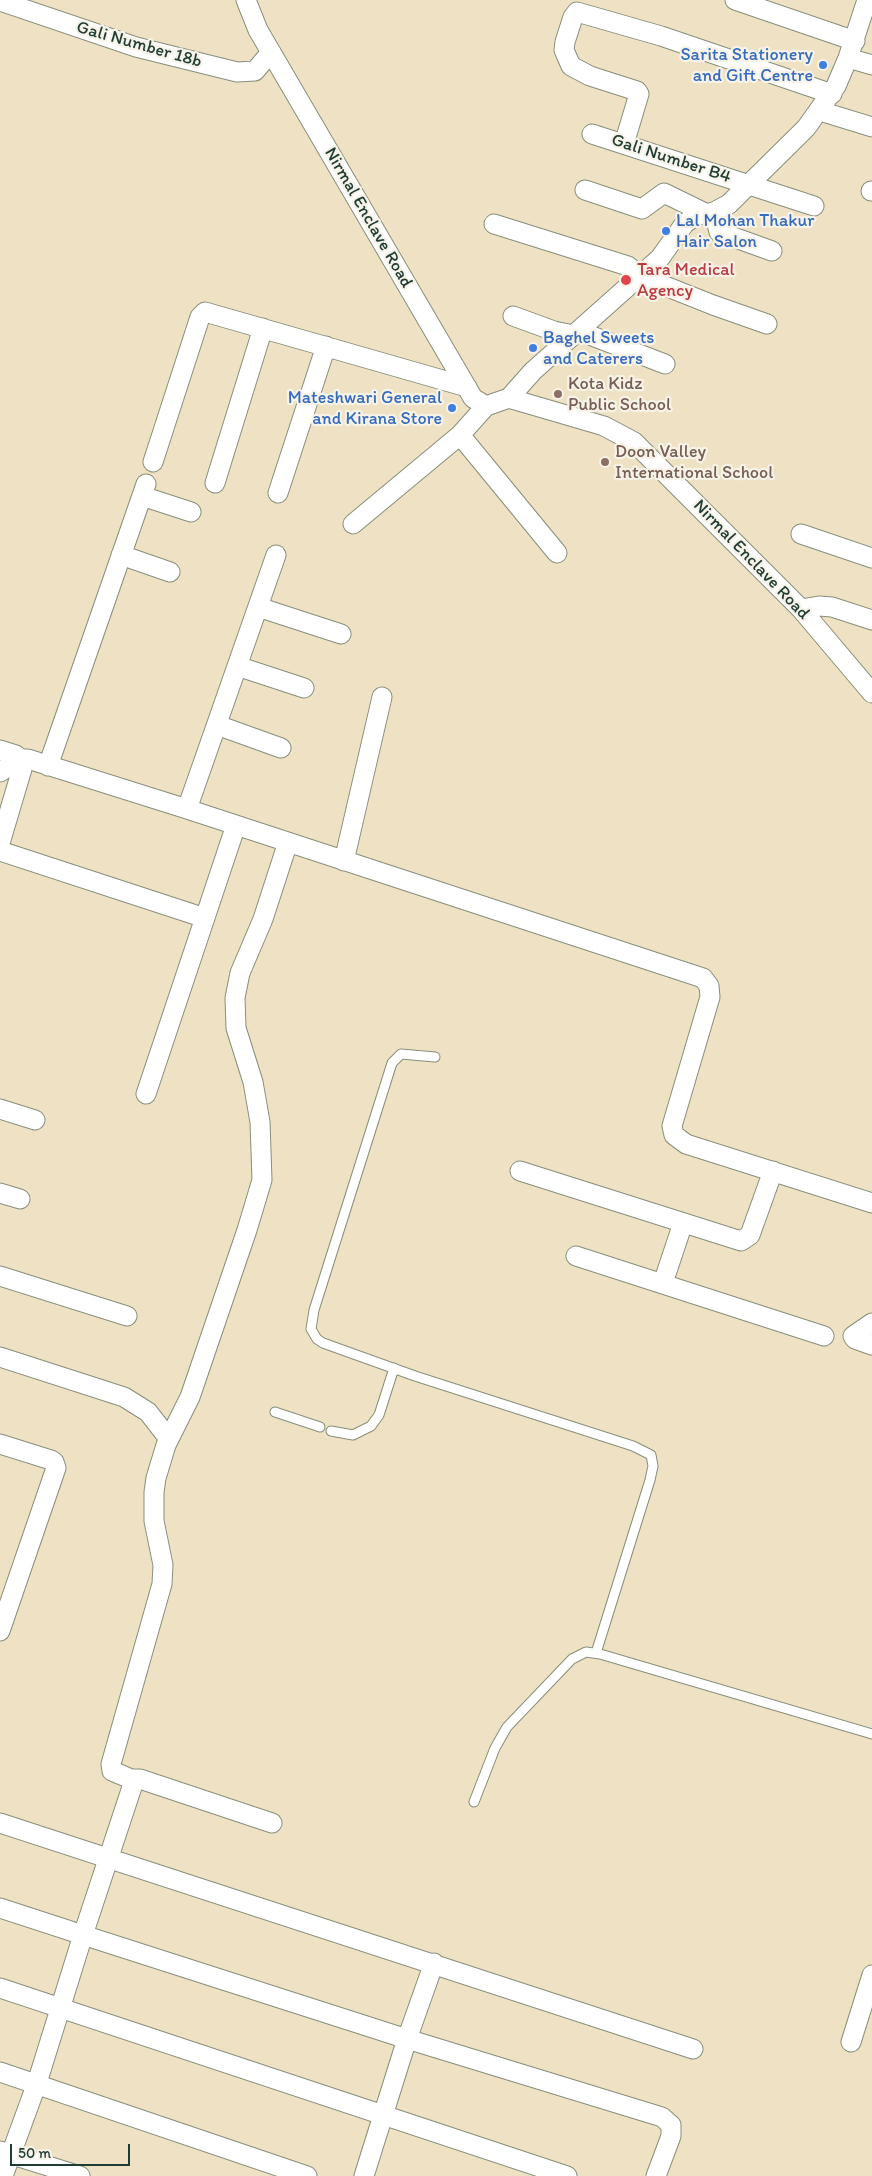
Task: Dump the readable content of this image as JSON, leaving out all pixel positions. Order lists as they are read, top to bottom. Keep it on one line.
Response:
{"streets":{"street":["Gali Number 18b","Gali Number B4","Nirmal Enclave Road"]},"crossings":[["Gali Number 18b","Nirmal Enclave Road"]],"places":["Sarita Stationery and Gift Centre","Lal Mohan Thakur Hair Salon","Tara Medical Agency","Baghel Sweets and Caterers","Kota Kidz Public School","Mateshwari General and Kirana Store","Doon Valley International School"],"scale_bar":"50 m"}
